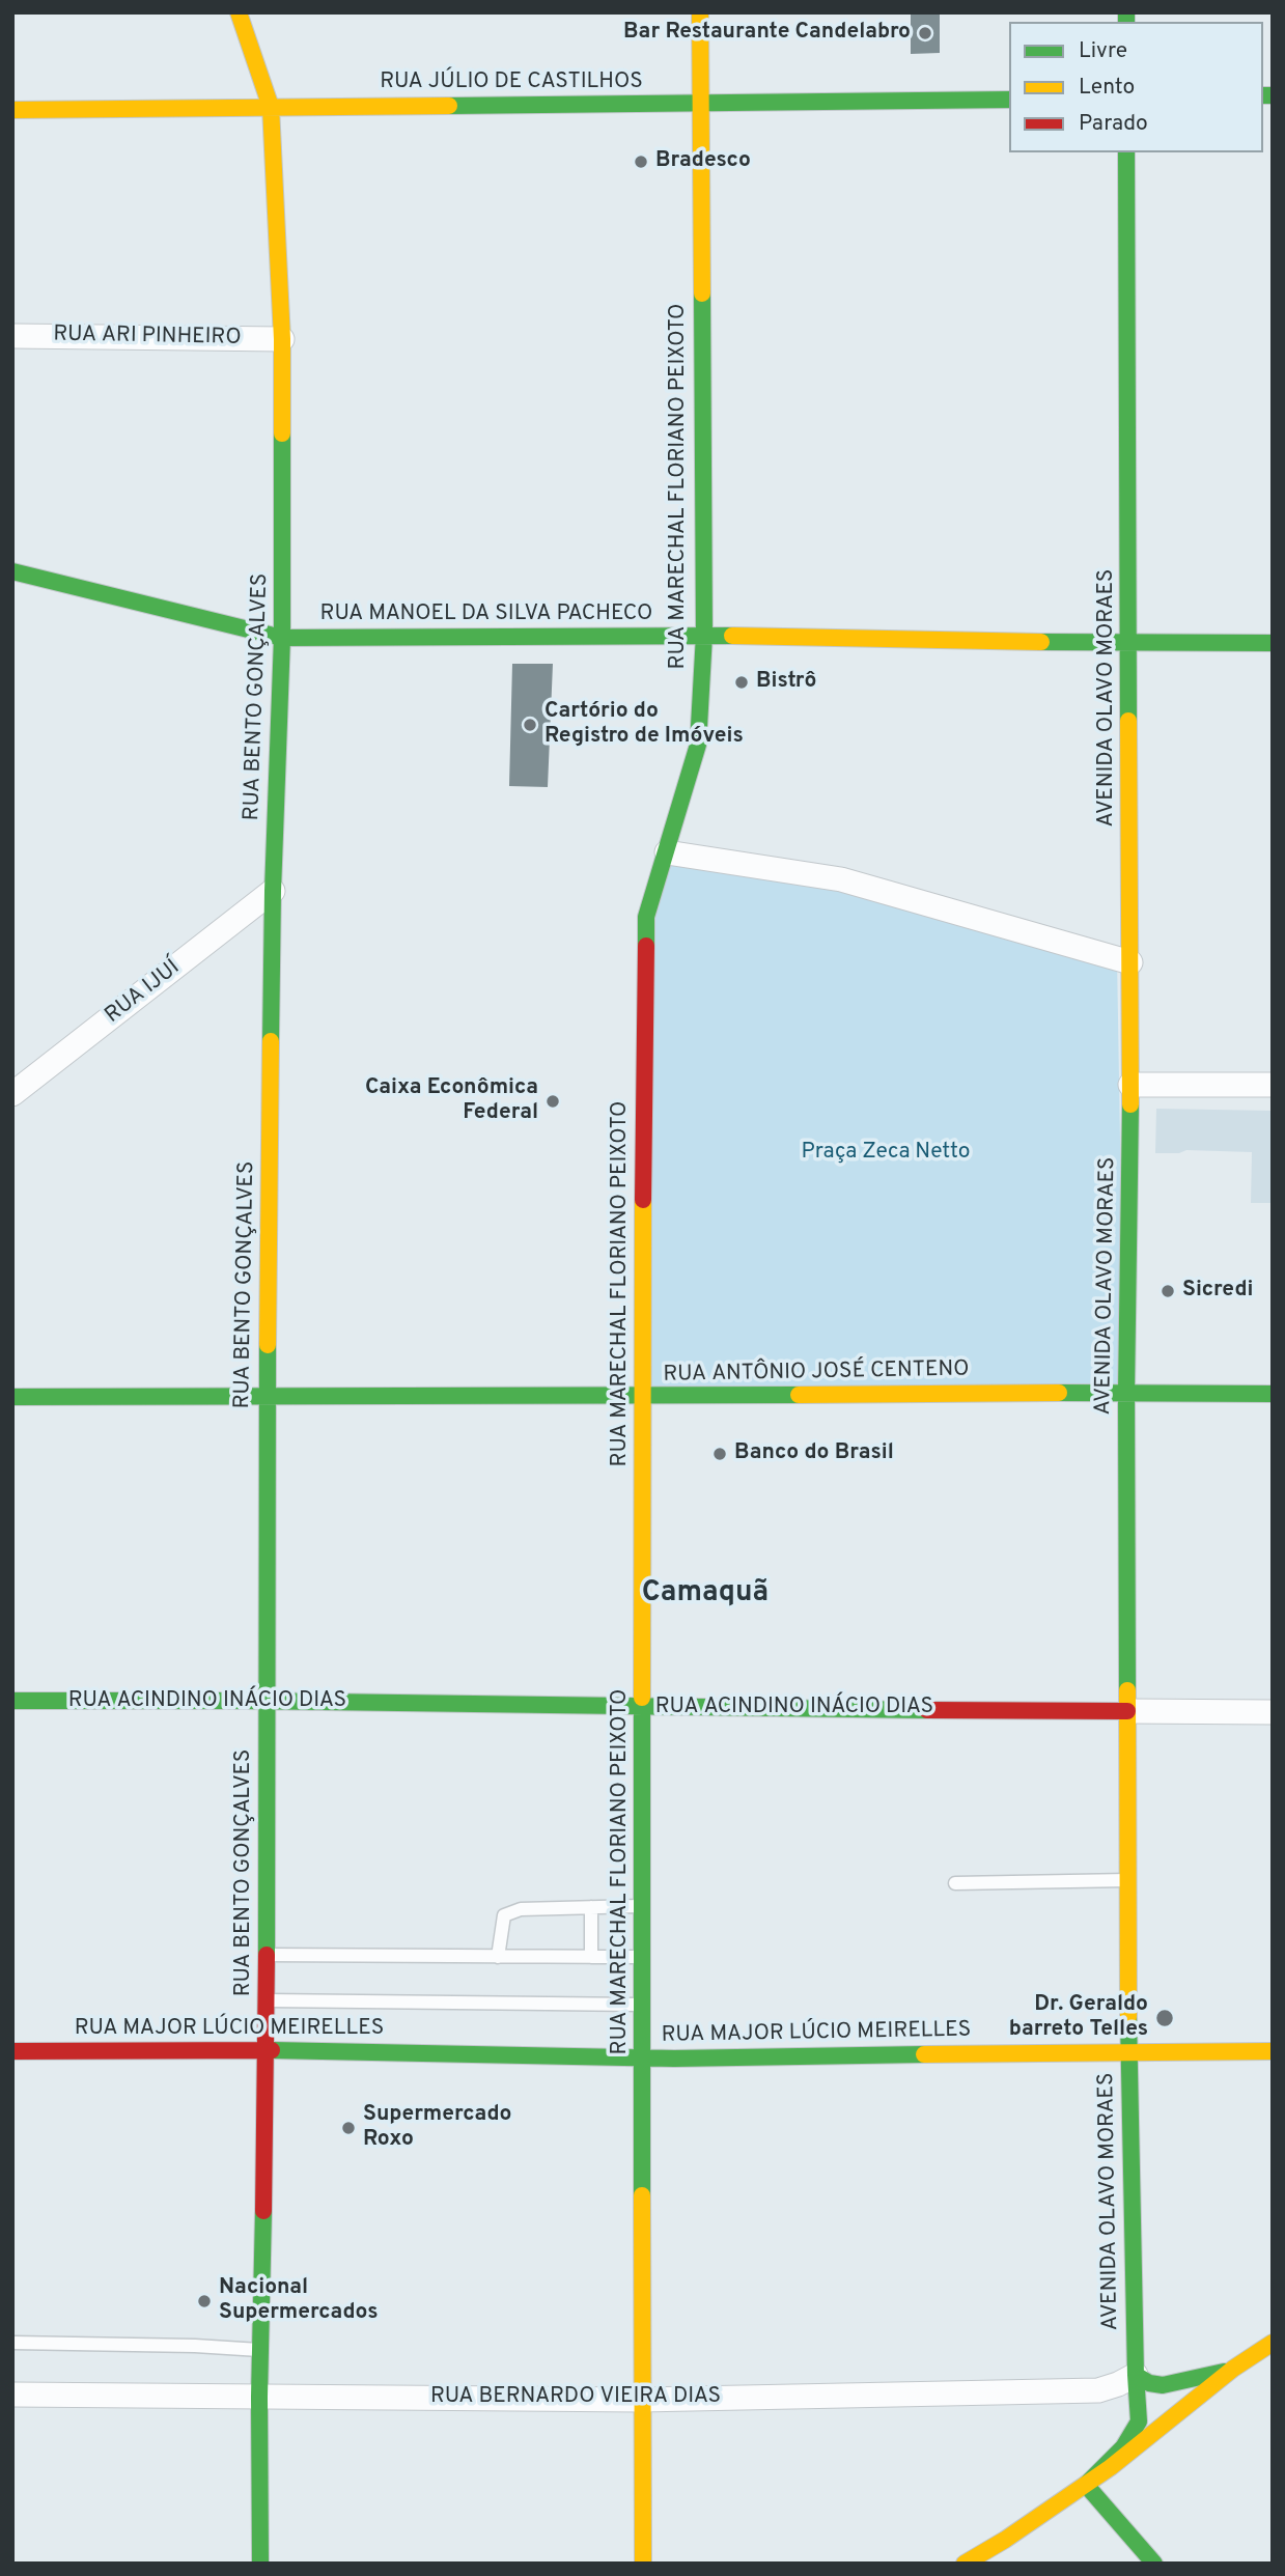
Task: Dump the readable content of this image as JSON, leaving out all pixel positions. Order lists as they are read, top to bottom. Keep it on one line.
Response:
{"streets":{"street":["RUA JÚLIO DE CASTILHOS","RUA ARI PINHEIRO","RUA MARECHAL FLORIANO PEIXOTO","RUA MANOEL DA SILVA PACHECO","RUA BENTO GONÇALVES","AVENIDA OLAVO MORAES","RUA IJUÍ","RUA ANTÔNIO JOSÉ CENTENO","RUA ACINDINO INÁCIO DIAS","RUA MAJOR LÚCIO MEIRELLES","RUA BERNARDO VIEIRA DIAS"]},"crossings":[["RUA JÚLIO DE CASTILHOS","RUA MARECHAL FLORIANO PEIXOTO"],["RUA JÚLIO DE CASTILHOS","RUA BENTO GONÇALVES"],["RUA ARI PINHEIRO","RUA BENTO GONÇALVES"],["RUA MARECHAL FLORIANO PEIXOTO","RUA MANOEL DA SILVA PACHECO"],["RUA MARECHAL FLORIANO PEIXOTO","RUA ANTÔNIO JOSÉ CENTENO"],["RUA MARECHAL FLORIANO PEIXOTO","RUA ACINDINO INÁCIO DIAS"],["RUA MARECHAL FLORIANO PEIXOTO","RUA MAJOR LÚCIO MEIRELLES"],["RUA MARECHAL FLORIANO PEIXOTO","RUA BERNARDO VIEIRA DIAS"],["RUA MANOEL DA SILVA PACHECO","RUA BENTO GONÇALVES"],["RUA MANOEL DA SILVA PACHECO","AVENIDA OLAVO MORAES"],["RUA BENTO GONÇALVES","RUA IJUÍ"],["RUA BENTO GONÇALVES","RUA ANTÔNIO JOSÉ CENTENO"],["RUA BENTO GONÇALVES","RUA ACINDINO INÁCIO DIAS"],["RUA BENTO GONÇALVES","RUA MAJOR LÚCIO MEIRELLES"],["RUA BENTO GONÇALVES","RUA BERNARDO VIEIRA DIAS"],["AVENIDA OLAVO MORAES","RUA ANTÔNIO JOSÉ CENTENO"],["AVENIDA OLAVO MORAES","RUA ACINDINO INÁCIO DIAS"],["AVENIDA OLAVO MORAES","RUA MAJOR LÚCIO MEIRELLES"],["AVENIDA OLAVO MORAES","RUA BERNARDO VIEIRA DIAS"]],"districts":["Camaquã"],"parks":["Praça Zeca Netto"],"places":["Bar Restaurante Candelabro","Bradesco","Bistrô","Cartório do Registro de Imóveis","Caixa Econômica Federal","Sicredi","Banco do Brasil","Dr. Geraldo barreto Telles","Supermercado Roxo","Nacional Supermercados"],"legend":["Livre","Lento","Parado"]}
